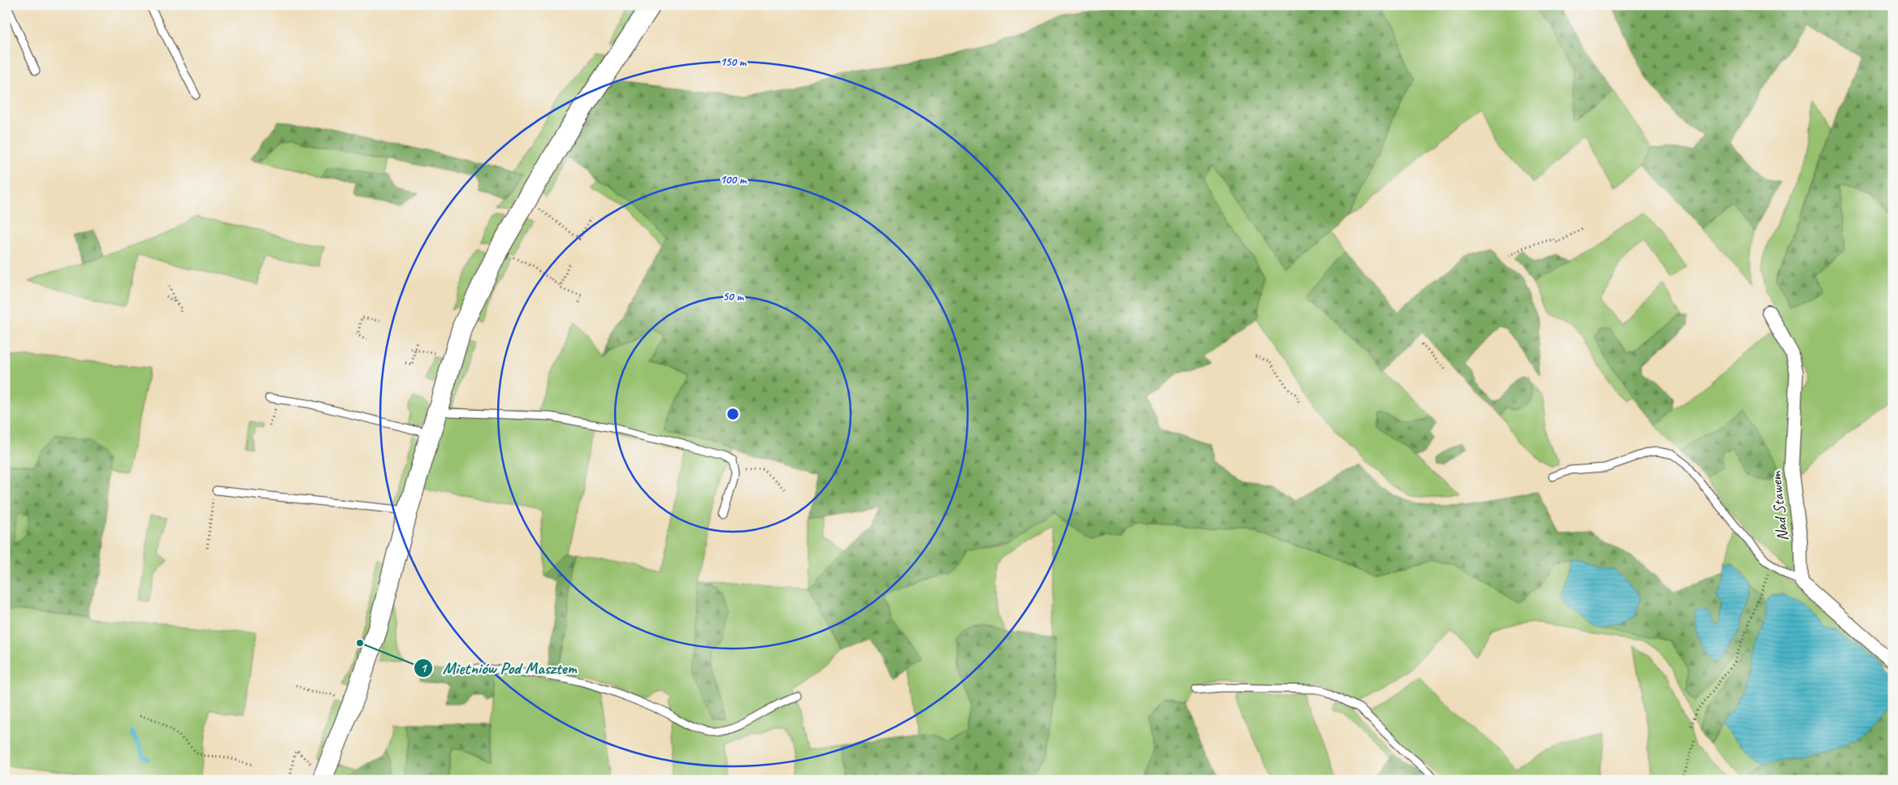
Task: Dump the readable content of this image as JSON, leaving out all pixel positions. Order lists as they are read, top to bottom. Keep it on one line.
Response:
{"streets":{"street":["Nad Stawem"]},"places":["Mietniów Pod Masztem"],"rings":["150 m","100 m","50 m"]}
